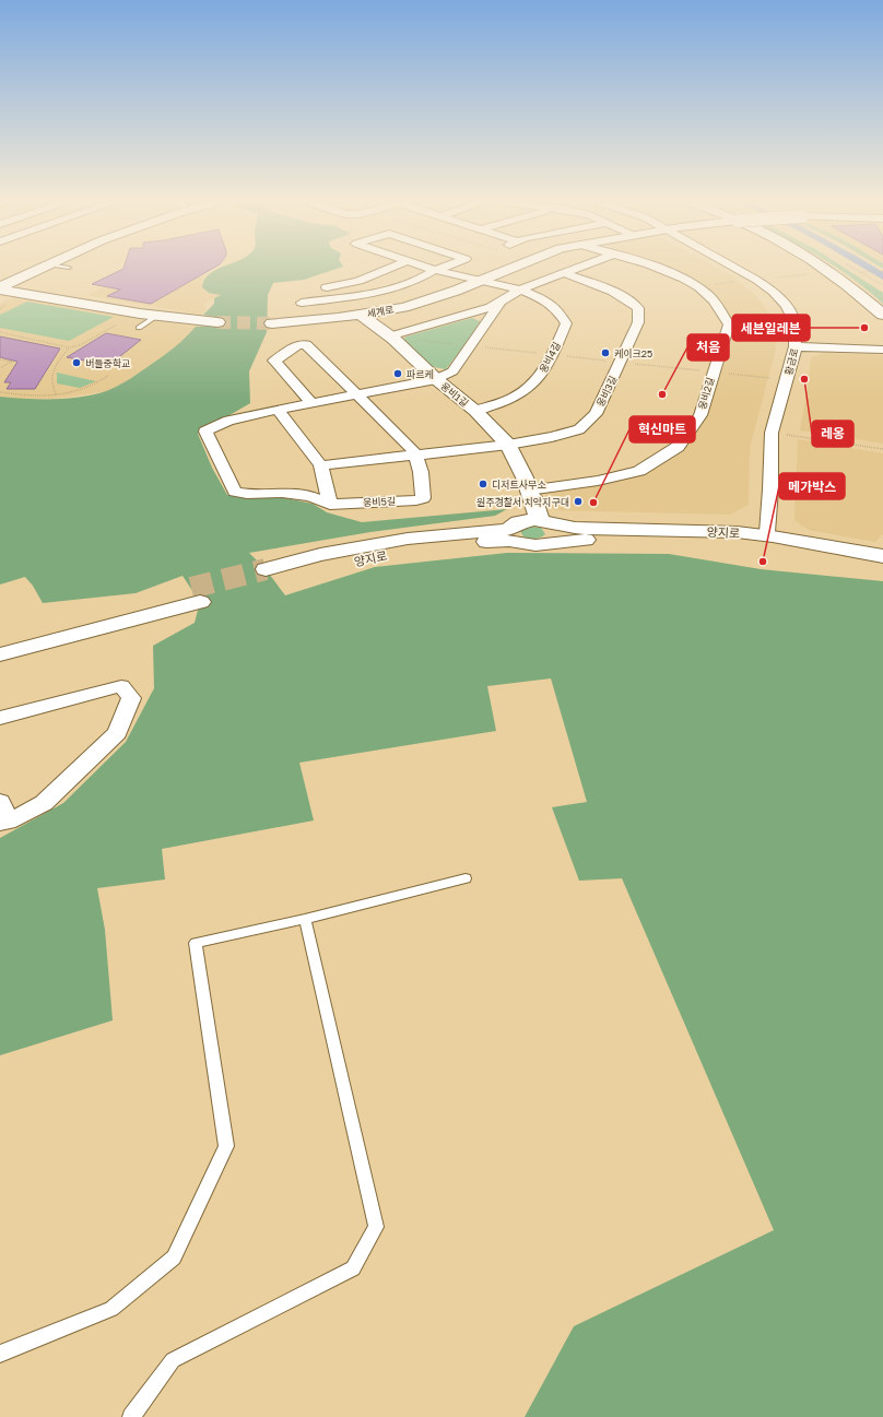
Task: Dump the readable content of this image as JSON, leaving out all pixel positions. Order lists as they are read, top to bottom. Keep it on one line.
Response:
{"streets":{"street":["세계로","웅비4길","황금로","웅비3길","웅비2길","웅비1길","웅비5길","양지로"]},"crossings":[["세계로","웅비1길"],["웅비4길","웅비1길"],["웅비3길","웅비1길"],["웅비2길","웅비1길"],["웅비1길","양지로"]],"places":["세븐일레븐","케이크25","버들중학교","파르케","레옹","처음","디저트사무소","원주경찰서 치악지구대","혁신마트","메가박스"]}
